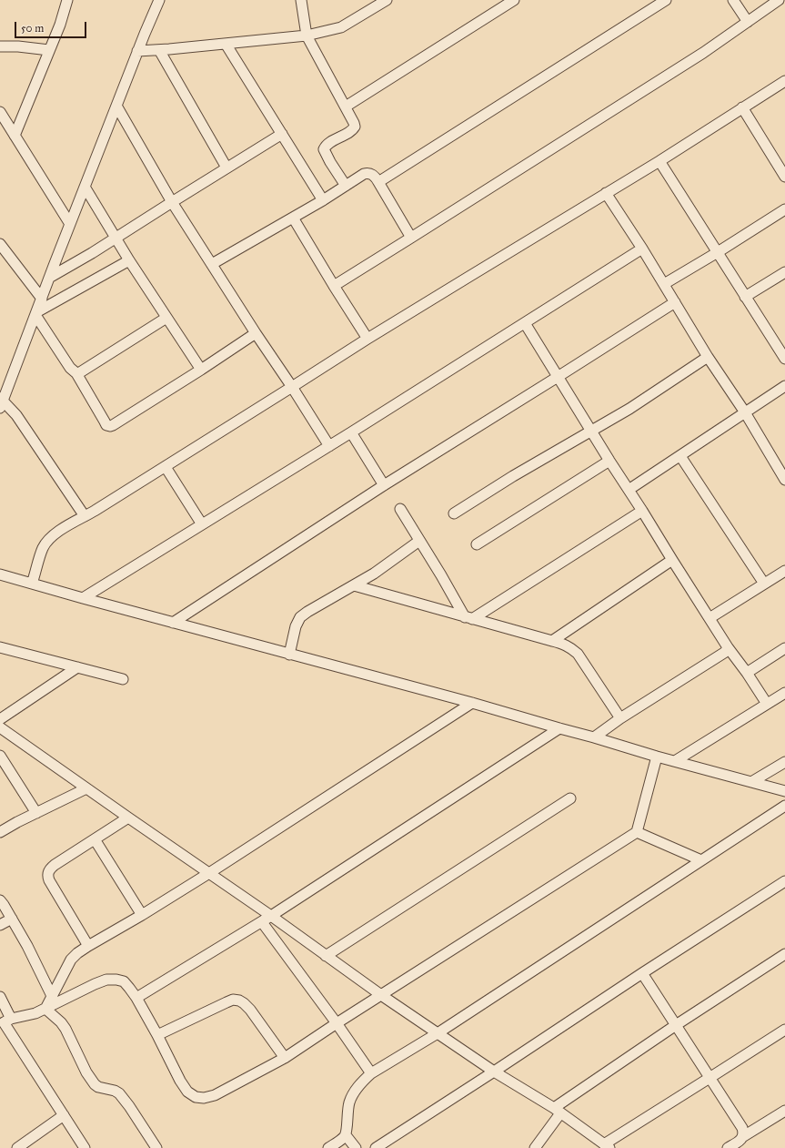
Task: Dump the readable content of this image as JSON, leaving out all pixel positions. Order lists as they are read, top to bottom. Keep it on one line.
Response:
{"scale_bar":"50 m"}
